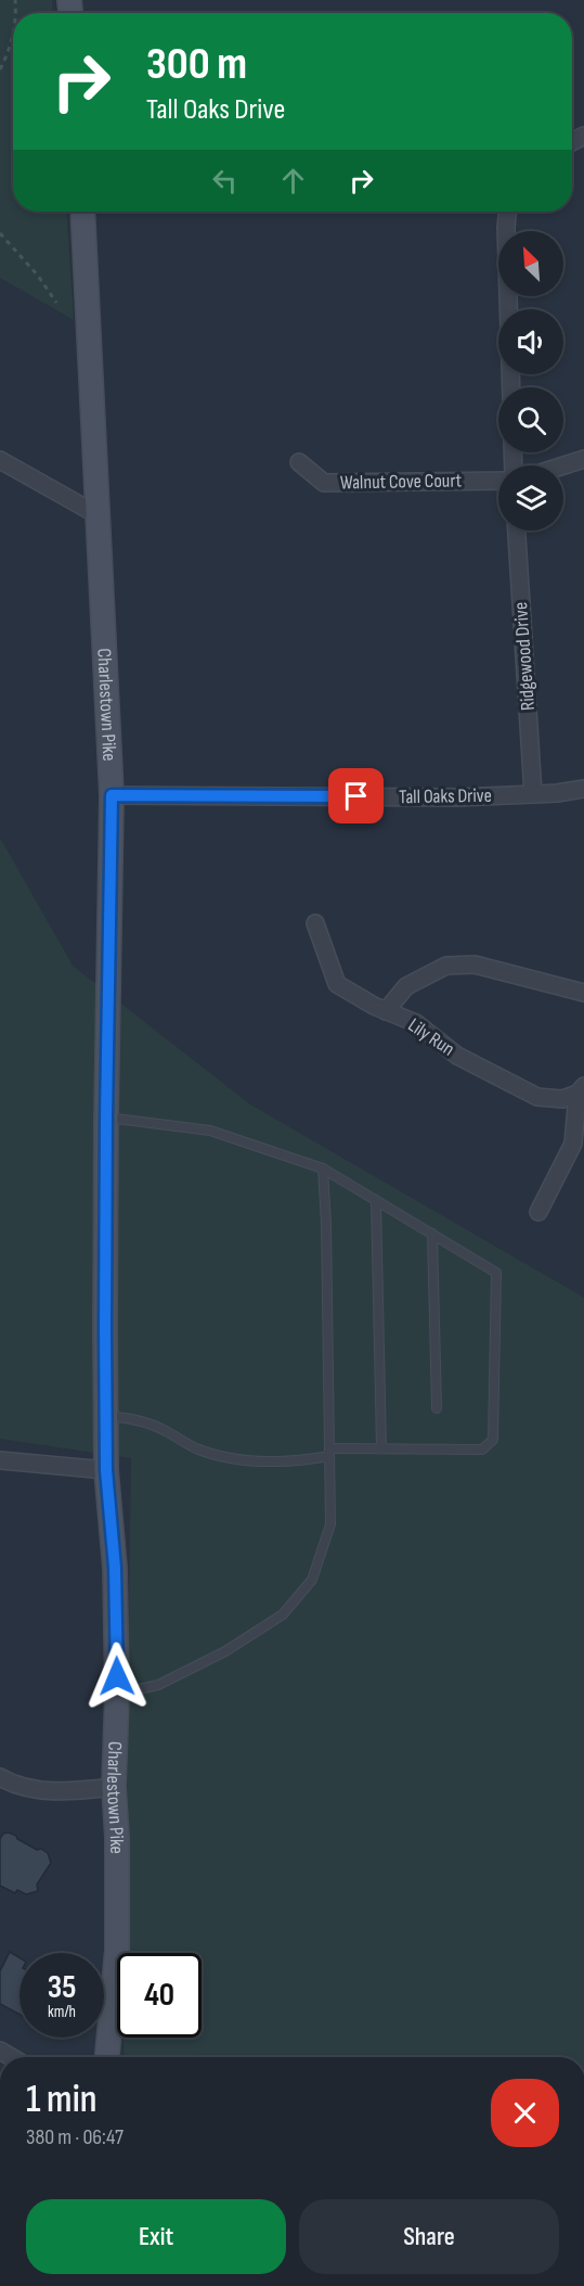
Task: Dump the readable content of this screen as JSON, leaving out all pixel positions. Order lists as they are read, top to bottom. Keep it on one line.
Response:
{"streets":{"street":["Walnut Cove Court","Ridgewood Drive","Charlestown Pike","Tall Oaks Drive","Lily Run"]},"crossings":[["Ridgewood Drive","Tall Oaks Drive"],["Charlestown Pike","Tall Oaks Drive"]],"north":"top left","page":{"turn":["300 m","Tall Oaks Drive"],"speed":"35 km/h","limit":"40","heading":["1 min","380 m · 06:47"],"buttons":["Exit","Share"]}}
